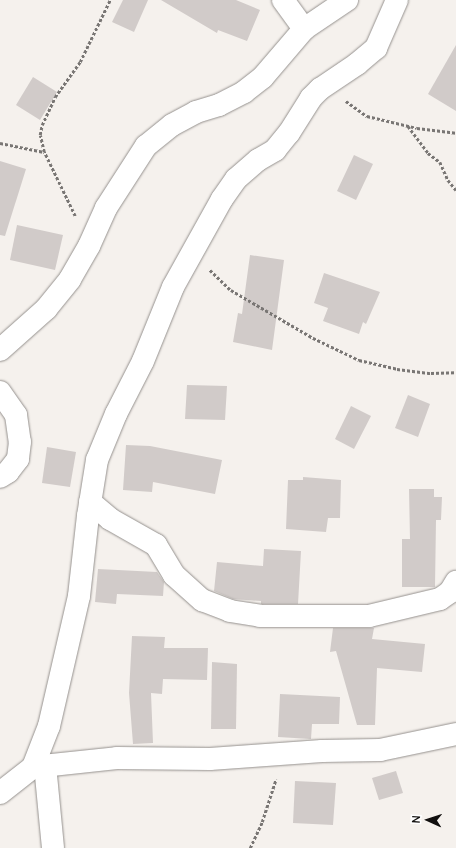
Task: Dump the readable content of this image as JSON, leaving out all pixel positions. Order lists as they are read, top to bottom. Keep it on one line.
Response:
{"north":"left"}
